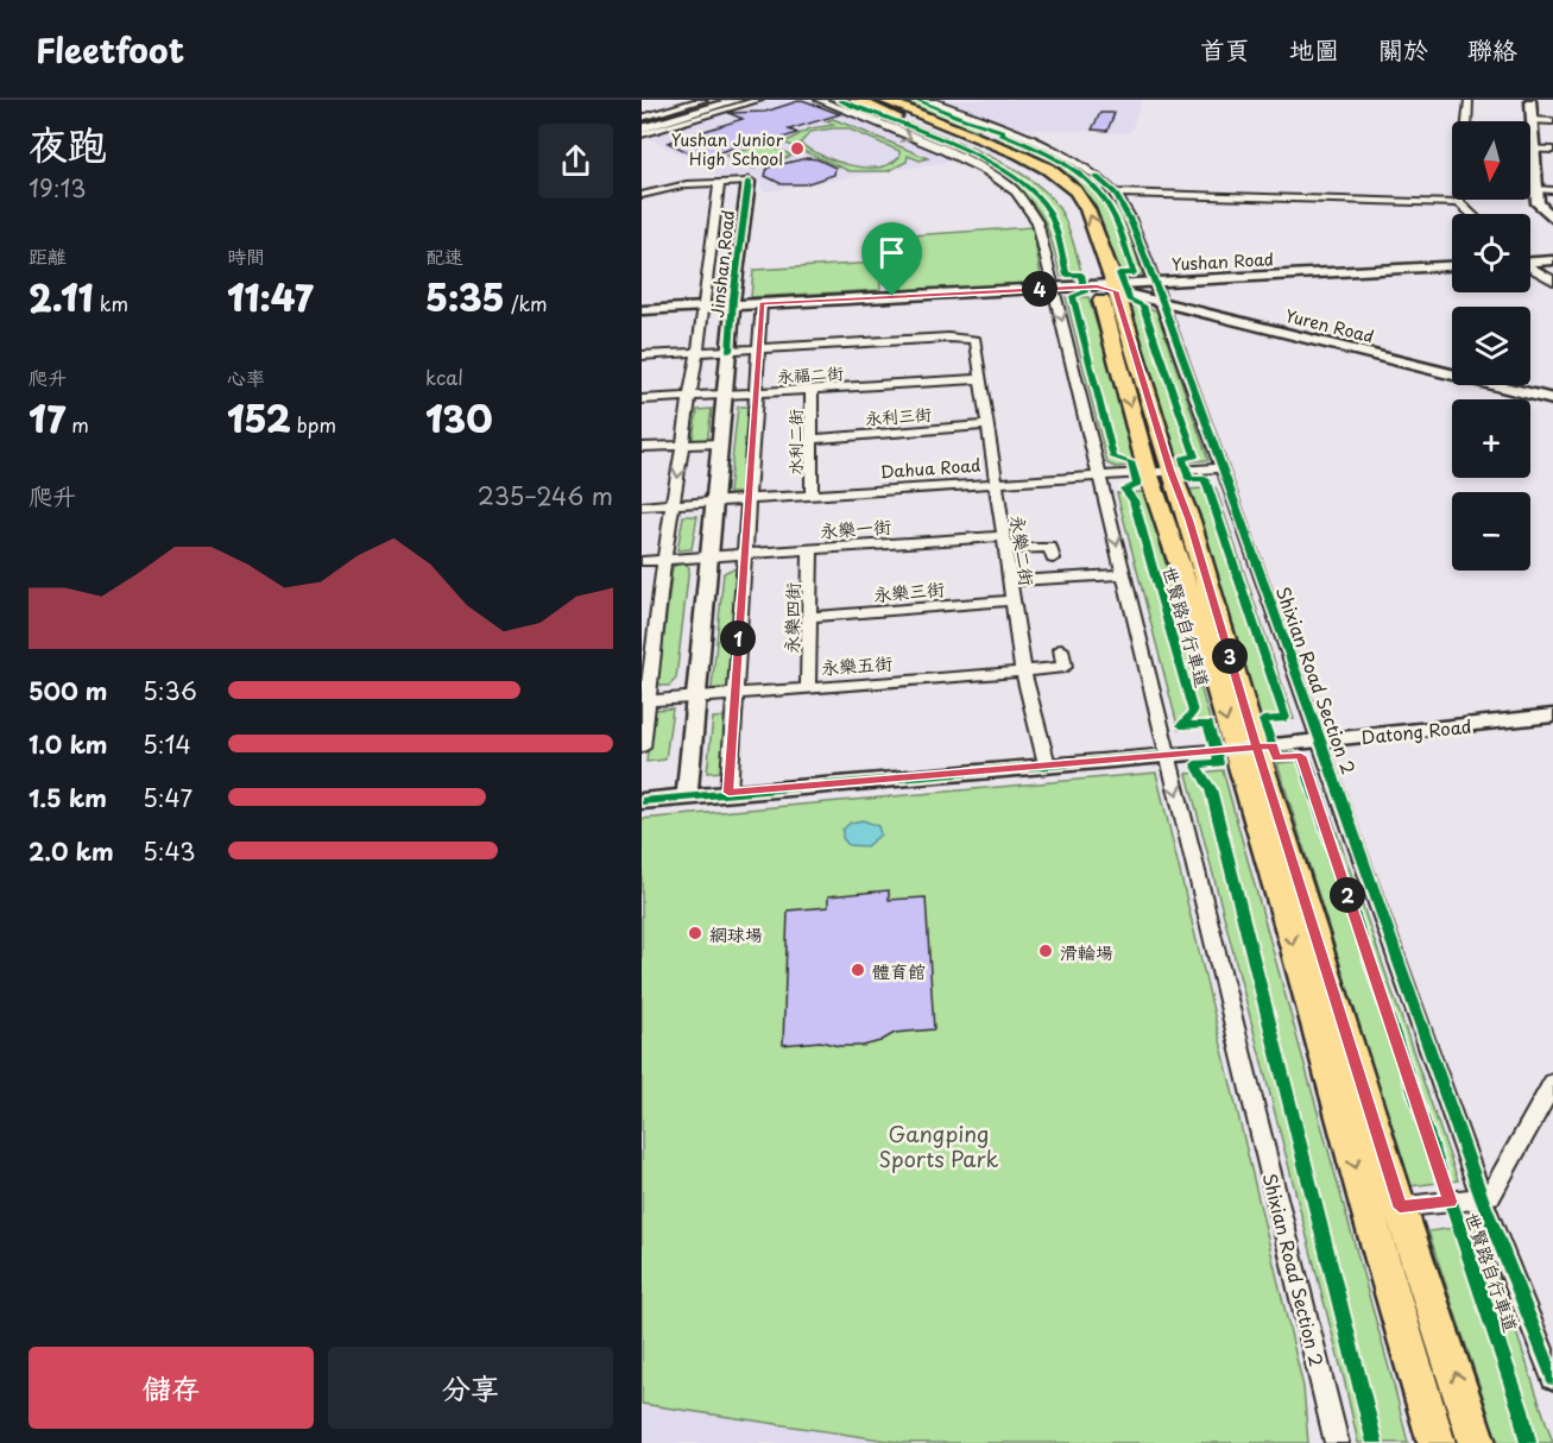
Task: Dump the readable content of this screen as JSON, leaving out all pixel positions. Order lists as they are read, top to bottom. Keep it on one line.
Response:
{"streets":{"street":["Yushan Road","Jinshan Road","Yuren Road","永福二街","永利三街","水利二街","Dahua Road","永樂一街","永樂二街","永樂三街","永樂四街","永樂五街","Shixian Road Section 2","Datong Road"],"cycle path":["世賢路自行車道"]},"crossings":[["Yushan Road","Jinshan Road"],["Yushan Road","Yuren Road"],["Yushan Road","Shixian Road Section 2"],["Jinshan Road","永福二街"],["Jinshan Road","Dahua Road"],["Jinshan Road","永樂一街"],["Jinshan Road","永樂五街"],["Jinshan Road","Datong Road"],["Yuren Road","Shixian Road Section 2"],["永福二街","水利二街"],["永福二街","永樂二街"],["永利三街","水利二街"],["永利三街","永樂二街"],["水利二街","Dahua Road"],["Dahua Road","永樂二街"],["Dahua Road","Shixian Road Section 2"],["永樂一街","永樂二街"],["永樂一街","永樂四街"],["永樂二街","永樂三街"],["永樂二街","永樂五街"],["永樂二街","Datong Road"],["永樂三街","永樂四街"],["永樂四街","永樂五街"],["Shixian Road Section 2","Datong Road"]],"one_way":["Shixian Road Section 2"],"parks":["Gangping Sports Park"],"places":["Yushan Junior High School","網球場","滑輪場","體育館"],"north":"bottom","page":{"header":"Fleetfoot","nav":["首頁","地圖","關於","聯絡"],"heading":["夜跑","19:13"],"map_buttons":["+","−"],"stats":[["距離","2.11 km"],["時間","11:47"],["配速","5:35 /km"],["爬升","17 m"],["心率","152 bpm"],["kcal","130"]],"pins":["4","1","3","2"],"chart":["爬升","235–246 m"],"list":[{"name":"500 m","note":"5:36"},{"name":"1.0 km","note":"5:14"},{"name":"1.5 km","note":"5:47"},{"name":"2.0 km","note":"5:43"}],"buttons":["儲存","分享"]}}
